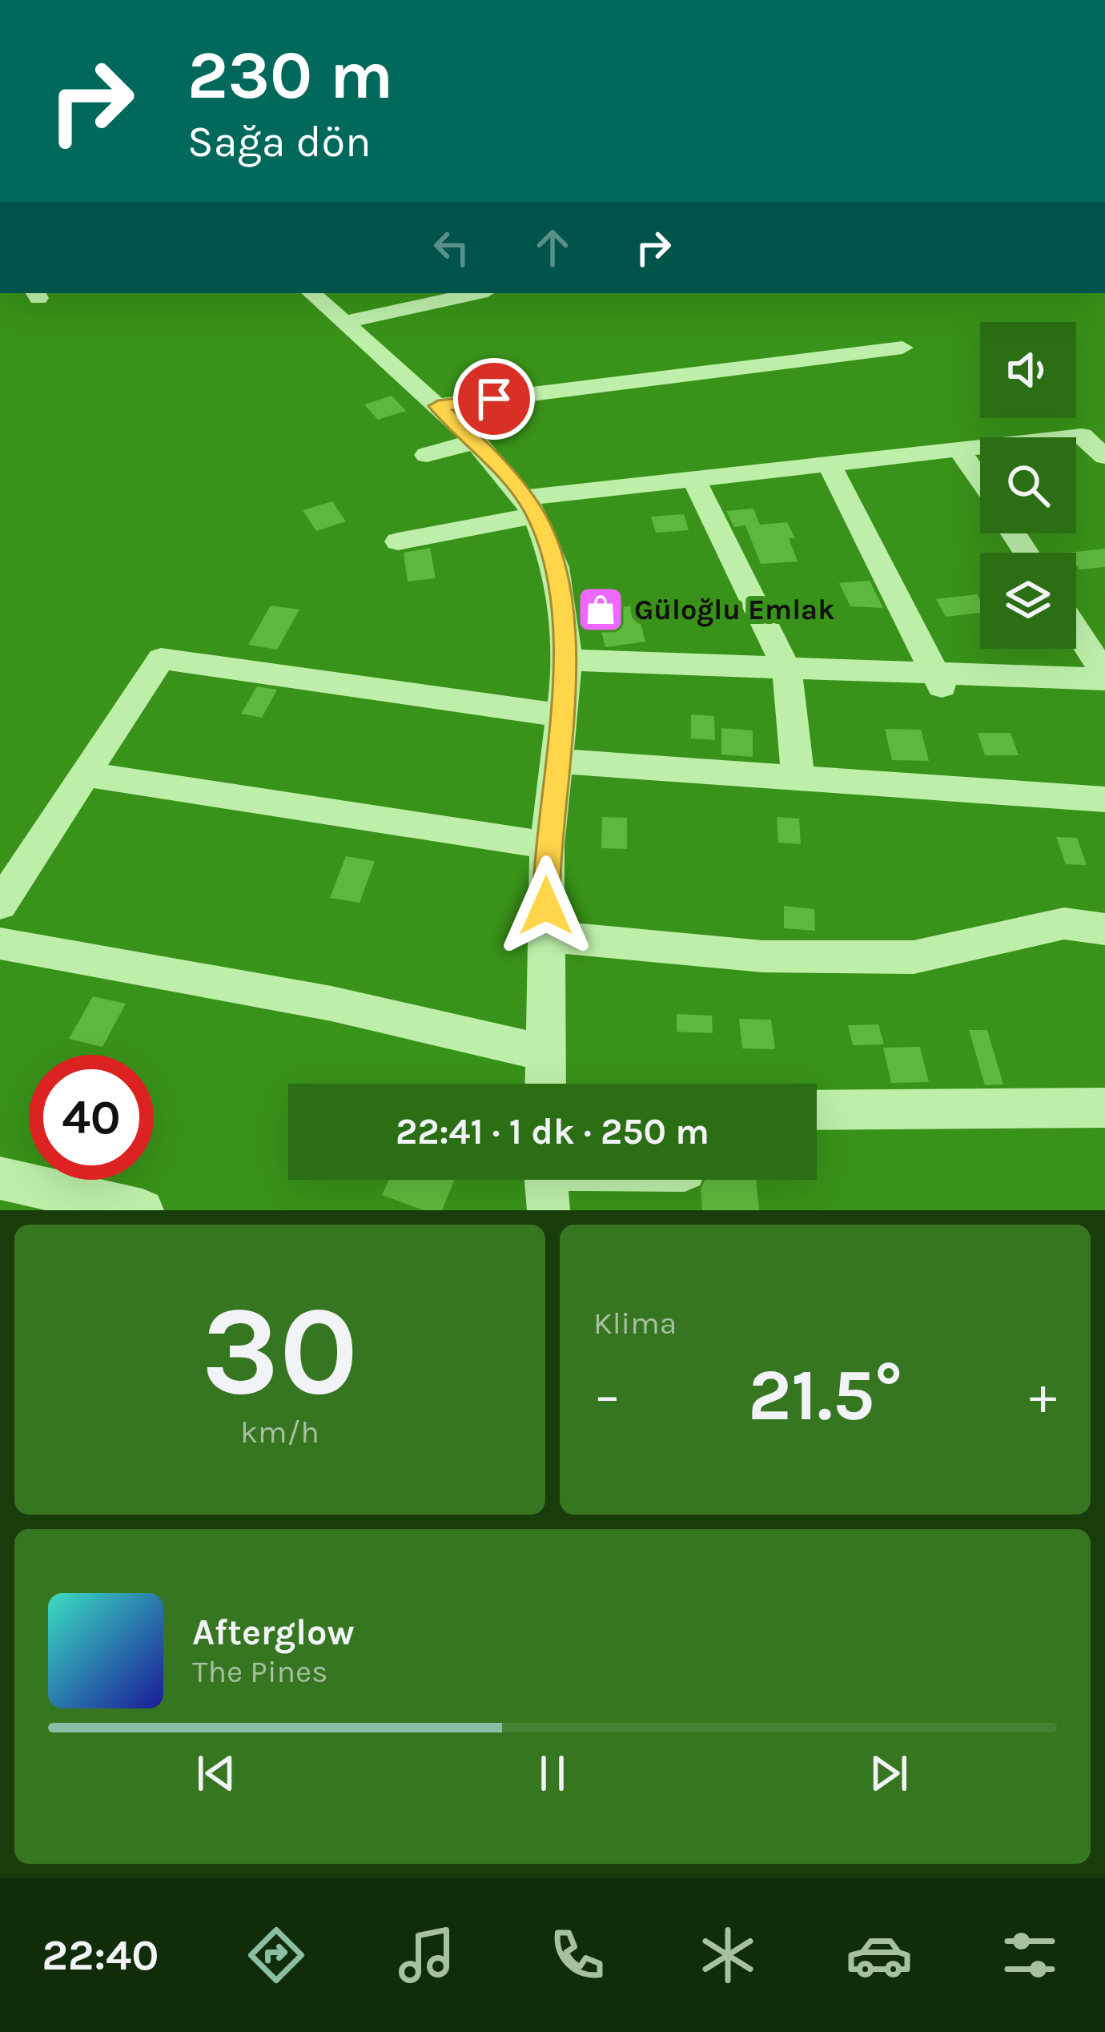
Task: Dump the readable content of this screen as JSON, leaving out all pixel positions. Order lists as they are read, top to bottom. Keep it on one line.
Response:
{"places":{"shop":["Güloğlu Emlak"]},"page":{"turn":["230 m","Sağa dön"],"limit":"40","trip":"22:41 · 1 dk · 250 m","tile":[["30","km/h"],"Klima"],"heat":["−","21.5°","+"],"song":["Afterglow","The Pines"],"tabs":"22:40"}}
